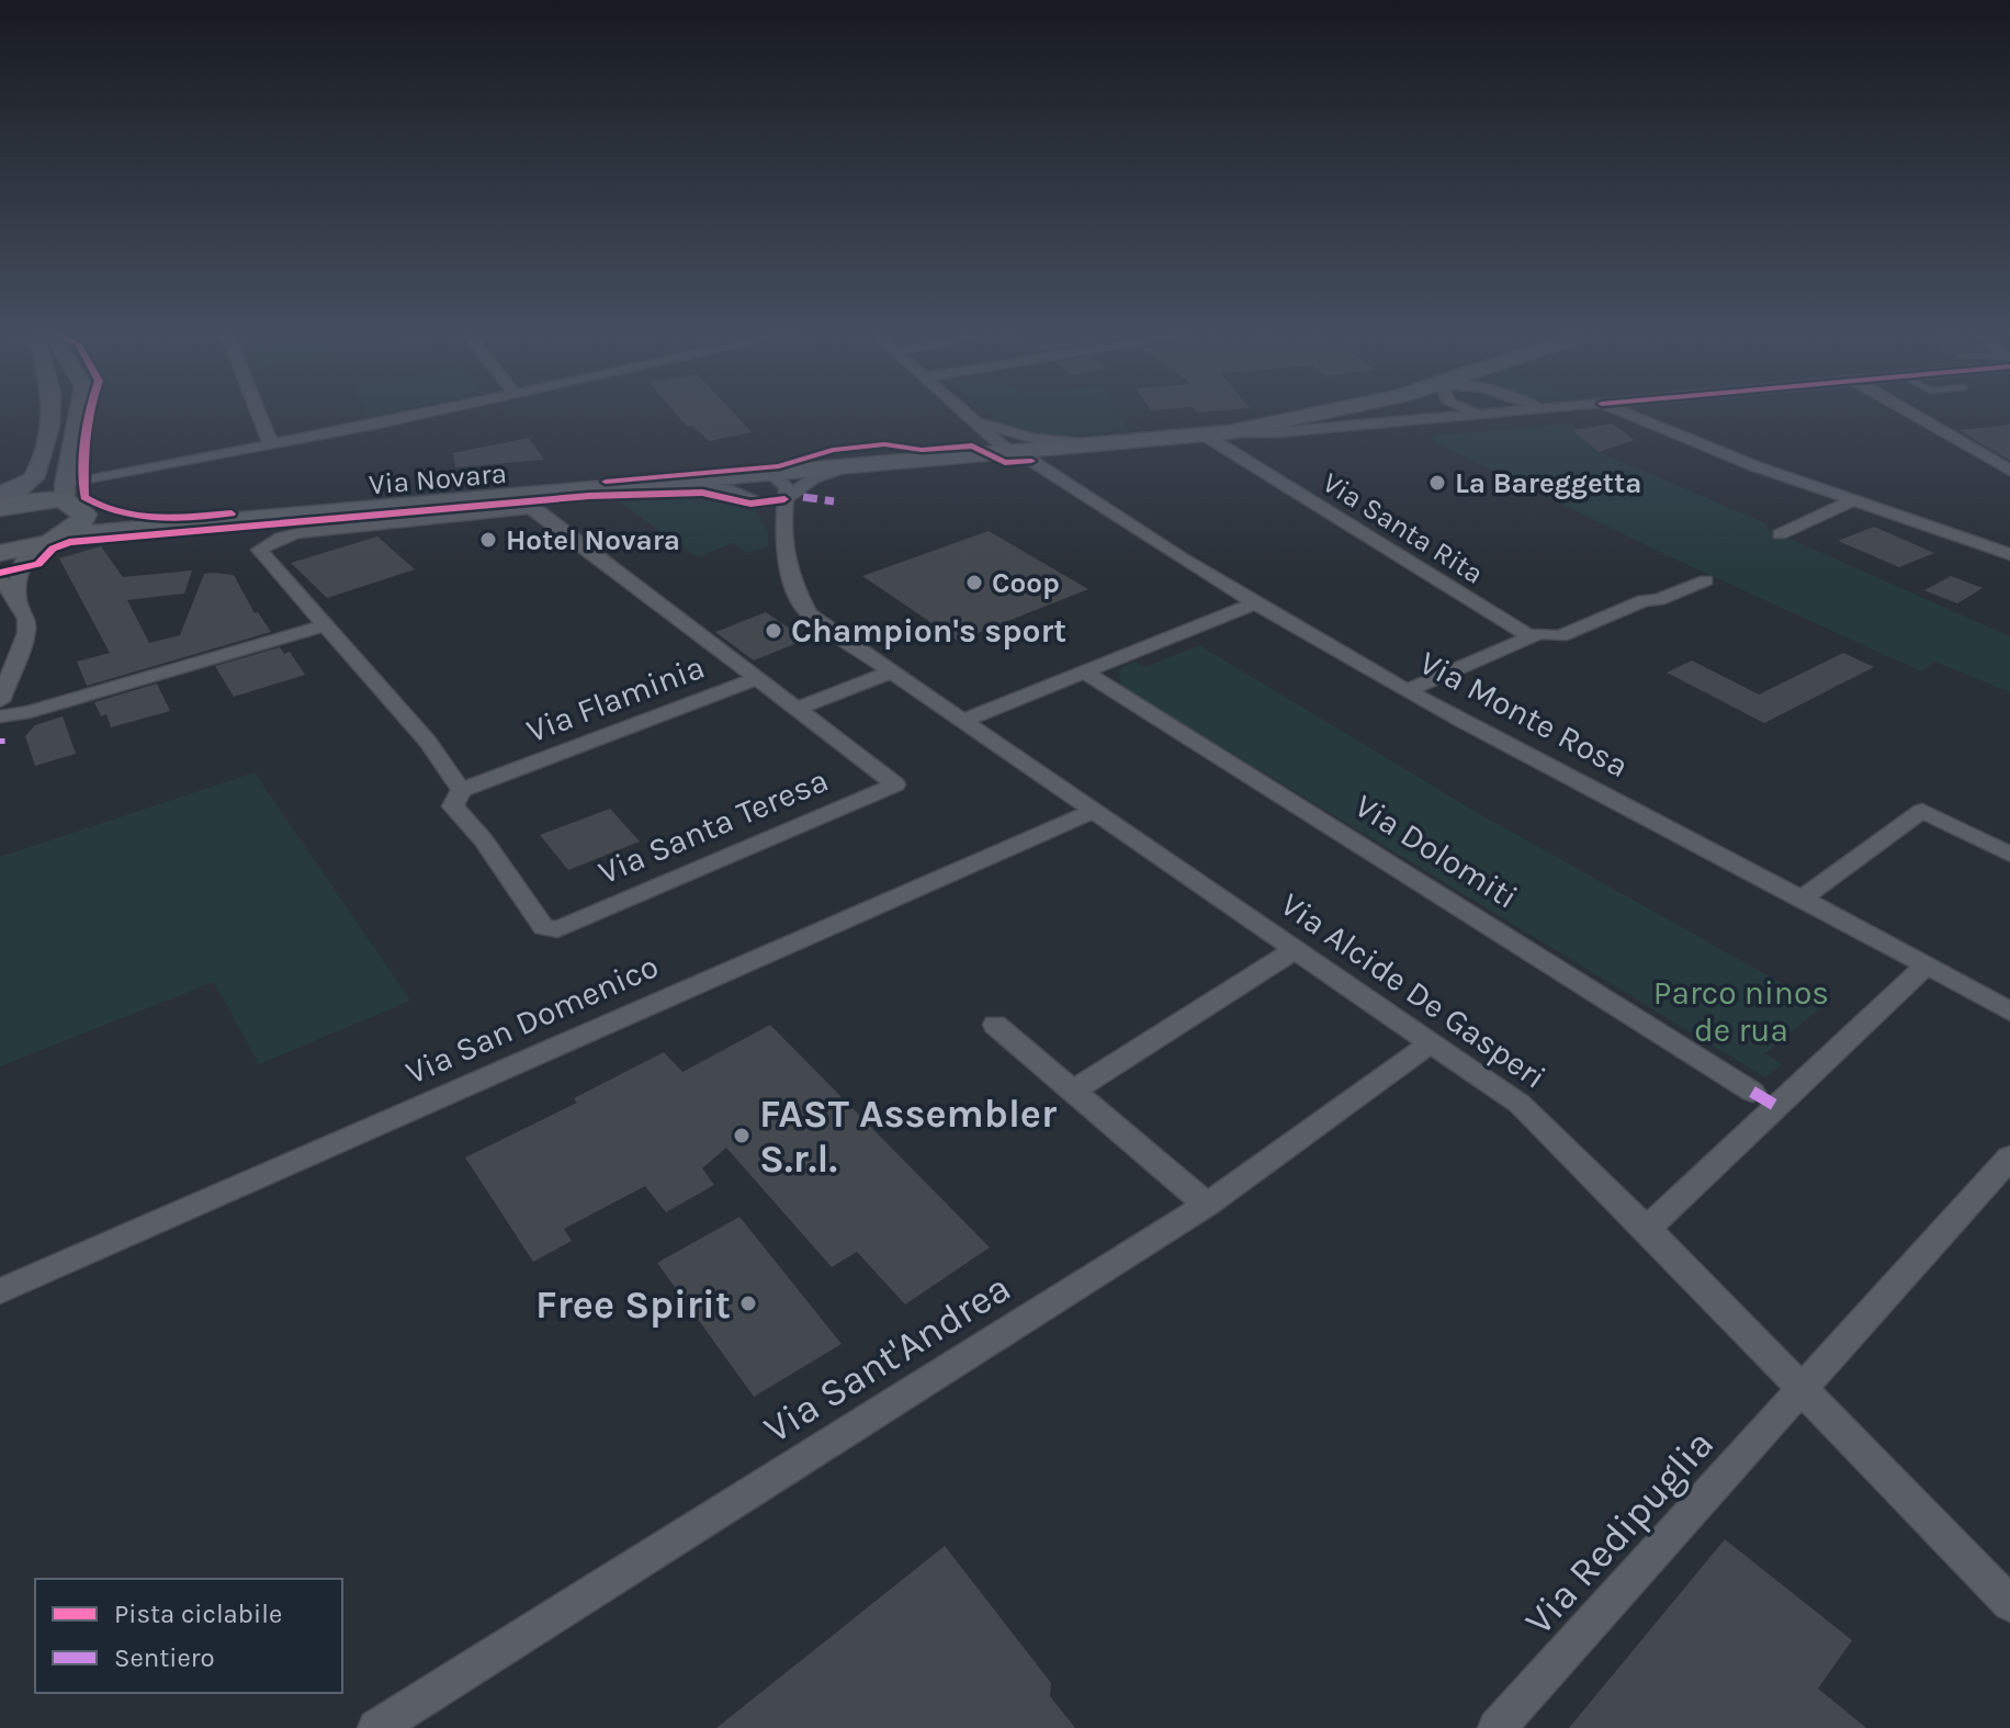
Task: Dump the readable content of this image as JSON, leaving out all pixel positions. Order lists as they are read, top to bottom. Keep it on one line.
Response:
{"streets":{"main road":["Via Novara"],"street":["Via Santa Rita","Via Flaminia","Via Monte Rosa","Via Santa Teresa","Via Dolomiti","Via Alcide De Gasperi","Via San Domenico","Via Sant'Andrea","Via Redipuglia"]},"crossings":[["Via Novara","Via Santa Rita"],["Via Novara","Via Monte Rosa"],["Via Flaminia","Via Santa Teresa"],["Via Alcide De Gasperi","Via San Domenico"],["Via Alcide De Gasperi","Via Sant'Andrea"],["Via Alcide De Gasperi","Via Redipuglia"]],"parks":["Parco ninos de rua"],"places":["La Bareggetta","Hotel Novara","Coop","Champion's sport","FAST Assembler S.r.l.","Free Spirit"],"legend":["Pista ciclabile","Sentiero"]}
